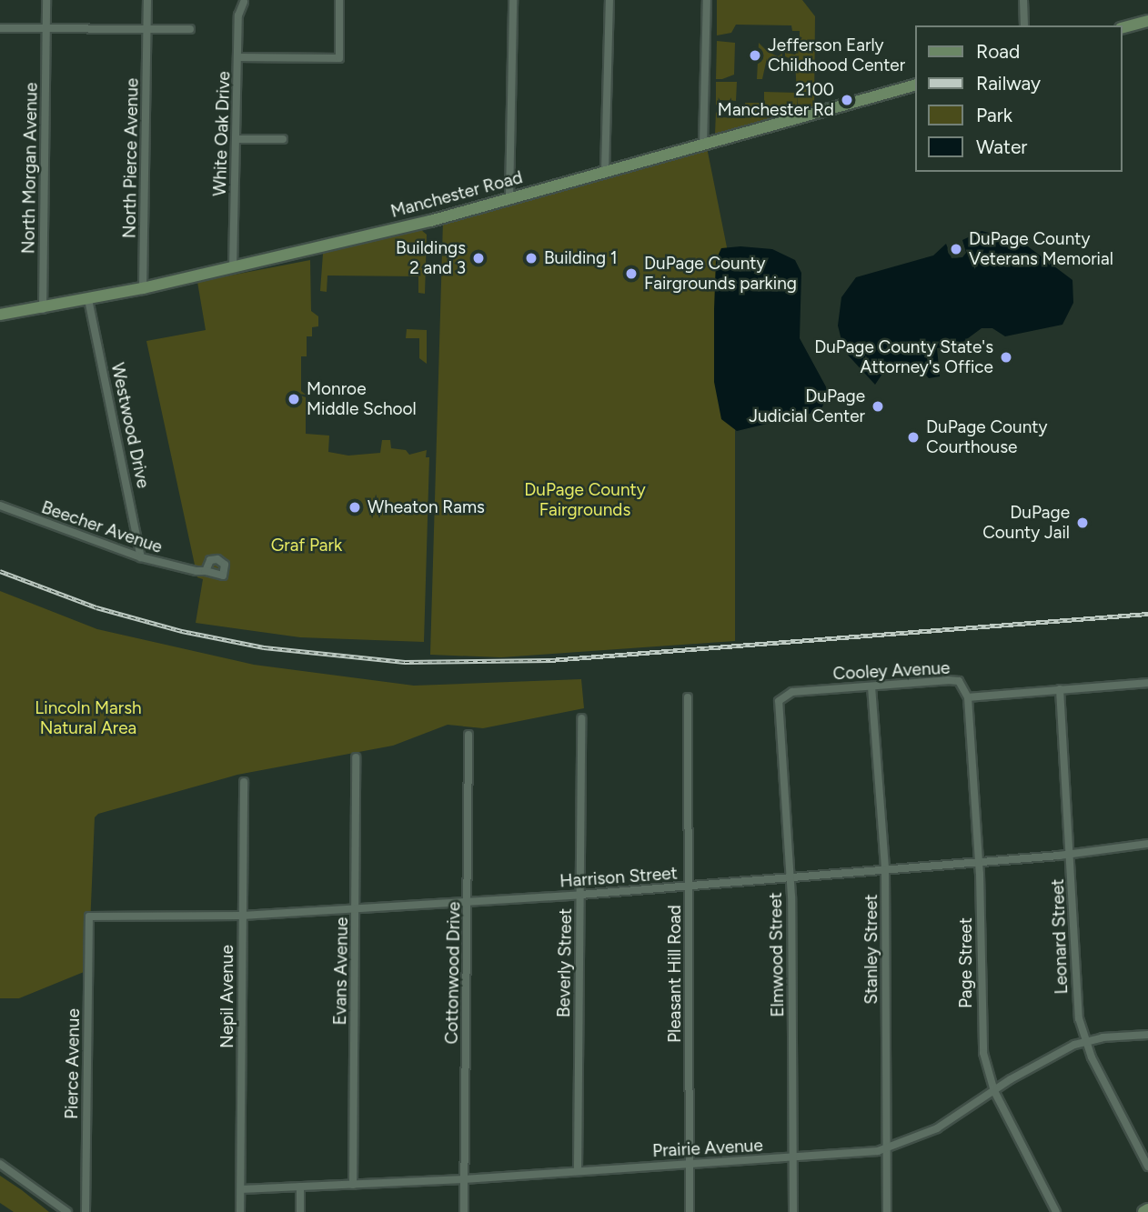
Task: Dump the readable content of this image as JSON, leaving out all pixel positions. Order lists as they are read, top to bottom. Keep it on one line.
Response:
{"streets":{"street":["White Oak Drive","North Pierce Avenue","North Morgan Avenue","Manchester Road","Westwood Drive","Beecher Avenue","Cooley Avenue","Harrison Street","Leonard Street","Stanley Street","Elmwood Street","Beverly Street","Page Street","Evans Avenue","Cottonwood Drive","Pleasant Hill Road","Nepil Avenue","Pierce Avenue","Prairie Avenue"]},"crossings":[["White Oak Drive","Manchester Road"],["North Pierce Avenue","Manchester Road"],["North Morgan Avenue","Manchester Road"],["Manchester Road","Westwood Drive"],["Westwood Drive","Beecher Avenue"],["Cooley Avenue","Leonard Street"],["Cooley Avenue","Stanley Street"],["Cooley Avenue","Elmwood Street"],["Cooley Avenue","Page Street"],["Harrison Street","Leonard Street"],["Harrison Street","Stanley Street"],["Harrison Street","Elmwood Street"],["Harrison Street","Beverly Street"],["Harrison Street","Page Street"],["Harrison Street","Evans Avenue"],["Harrison Street","Cottonwood Drive"],["Harrison Street","Pleasant Hill Road"],["Harrison Street","Nepil Avenue"],["Harrison Street","Pierce Avenue"],["Leonard Street","Prairie Avenue"],["Stanley Street","Prairie Avenue"],["Elmwood Street","Prairie Avenue"],["Beverly Street","Prairie Avenue"],["Page Street","Prairie Avenue"],["Evans Avenue","Prairie Avenue"],["Cottonwood Drive","Prairie Avenue"],["Pleasant Hill Road","Prairie Avenue"],["Nepil Avenue","Prairie Avenue"]],"parks":["DuPage County Fairgrounds","Graf Park","Lincoln Marsh Natural Area"],"places":["Jefferson Early Childhood Center","2100 Manchester Rd","DuPage County Veterans Memorial","Buildings 2 and 3","Building 1","DuPage County Fairgrounds parking","DuPage County State's Attorney's Office","Monroe Middle School","DuPage Judicial Center","DuPage County Courthouse","Wheaton Rams","DuPage County Jail"],"legend":["Road","Railway","Park","Water"]}
